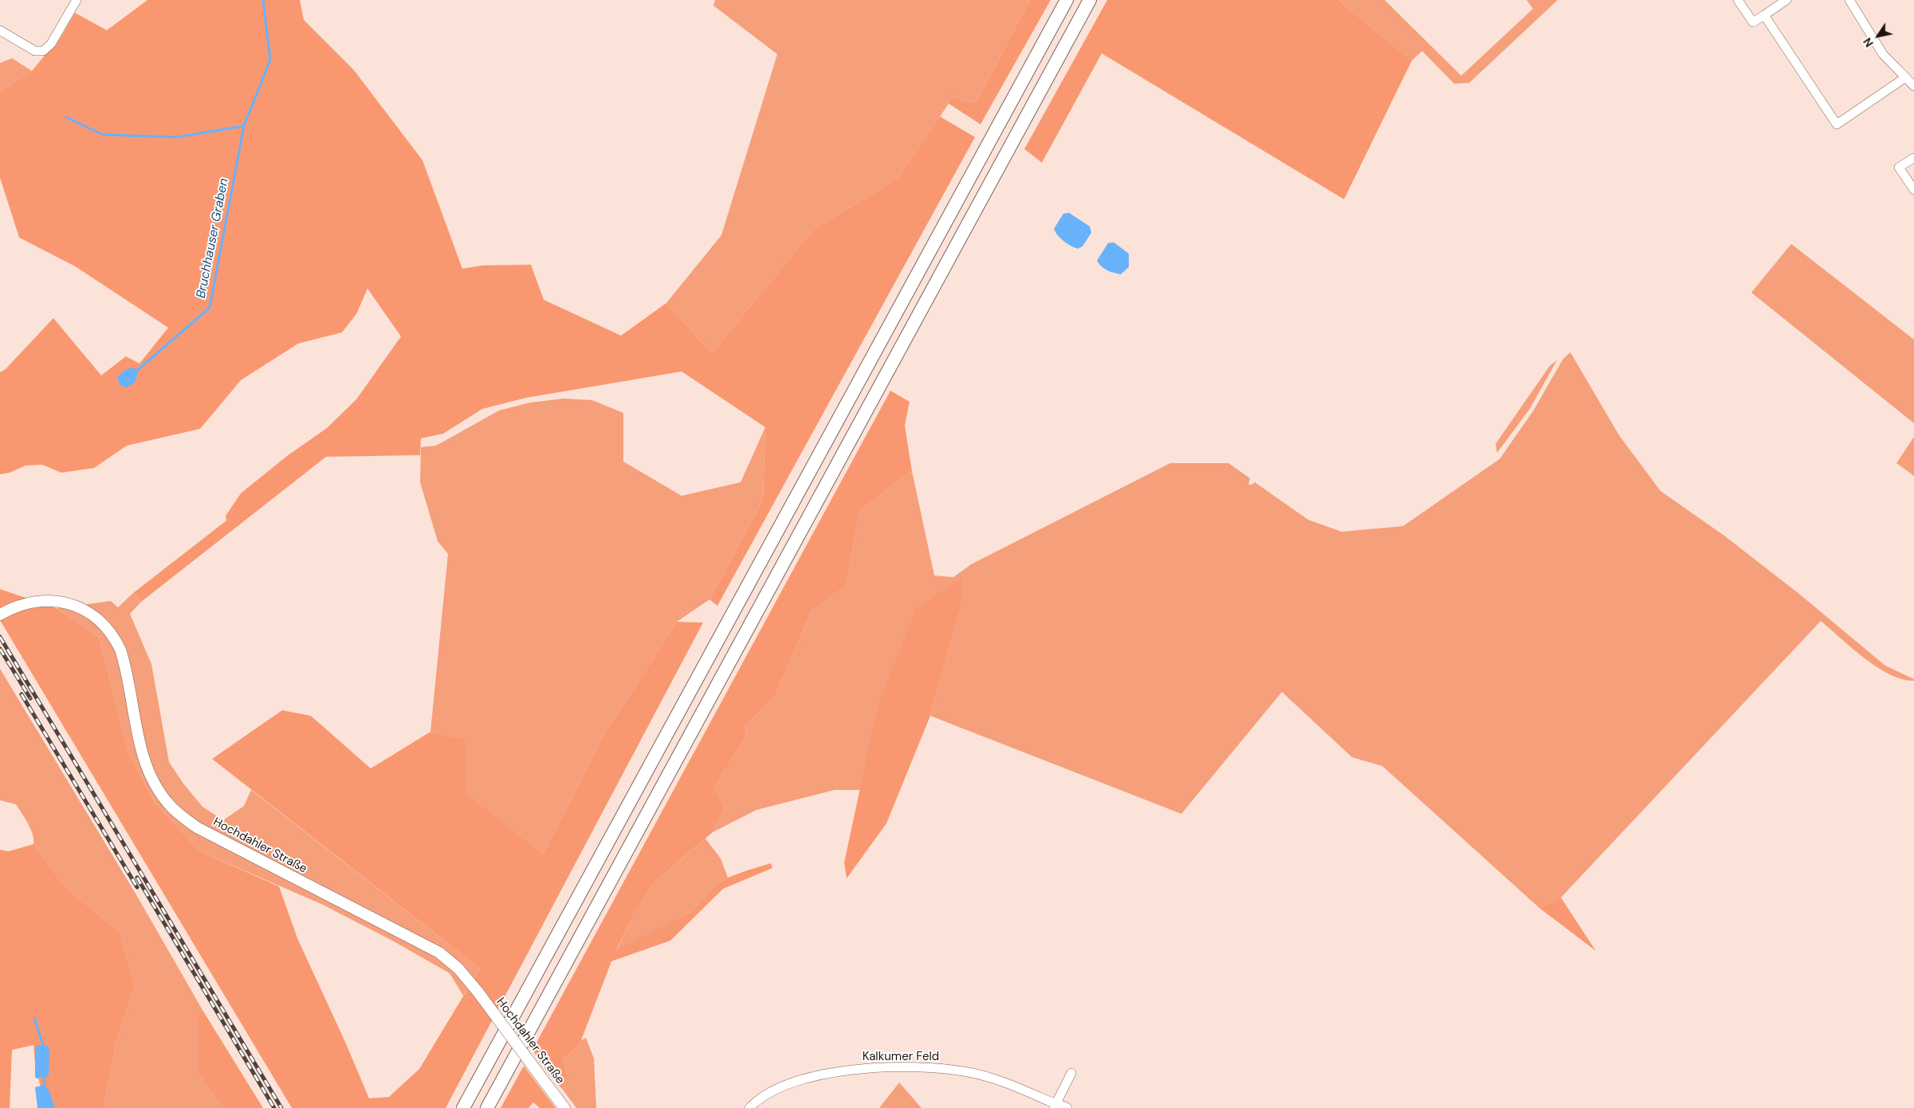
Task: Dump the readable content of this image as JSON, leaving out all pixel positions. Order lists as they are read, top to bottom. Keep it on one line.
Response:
{"streets":{"main road":["Hochdahler Straße"],"street":["Kalkumer Feld"]},"water":["Bruchhauser Graben"],"north":"bottom left"}
